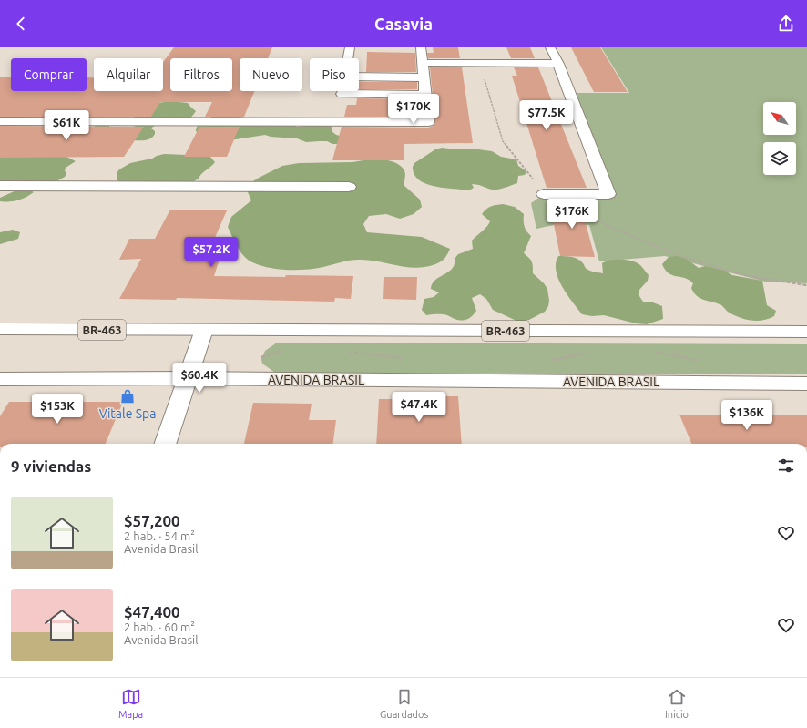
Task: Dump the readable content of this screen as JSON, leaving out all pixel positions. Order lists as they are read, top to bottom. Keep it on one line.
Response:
{"streets":{"main road":["BR-463","AVENIDA BRASIL"]},"places":{"shop":["Vitale Spa"]},"north":"top left","page":{"header":"Casavia","chip":["Comprar","Alquilar","Filtros","Nuevo","Piso"],"price":["$170K","$77.5K","$61K","$176K","$57.2K","$60.4K","$47.4K","$153K","$136K"],"heading":"9 viviendas","list":[{"name":"$57,200","note":"2 hab. · 54 m² · Avenida Brasil"},{"name":"$47,400","note":"2 hab. · 60 m² · Avenida Brasil"}],"tabs":["Mapa","Guardados","Inicio"]}}
